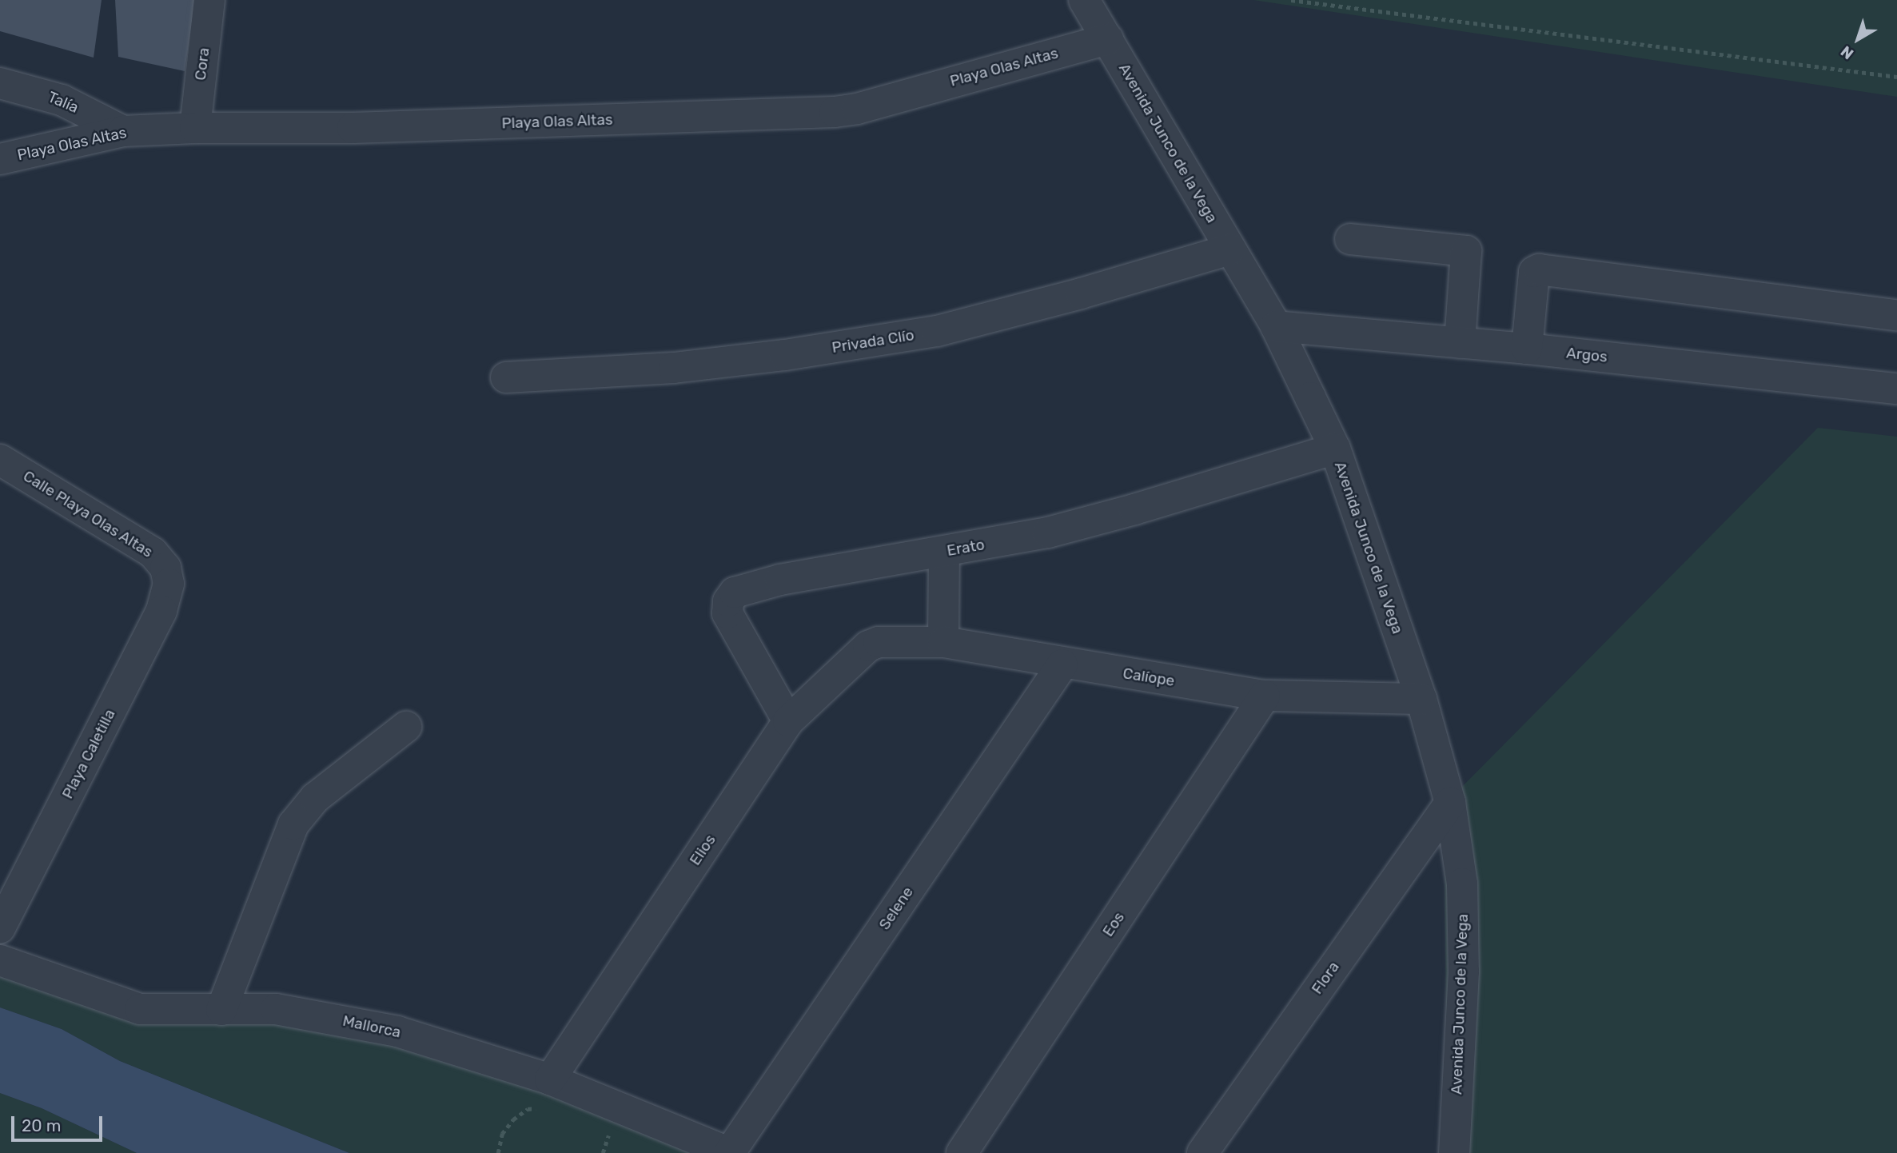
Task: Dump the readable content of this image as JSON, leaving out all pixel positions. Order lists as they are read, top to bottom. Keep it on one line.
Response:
{"streets":{"street":["Cora","Playa Olas Altas","Talía","Avenida Junco de la Vega","Privada Clío","Argos","Calle Playa Olas Altas","Erato","Calíope","Playa Caletilla","Elios","Selene","Eos","Flora","Mallorca"]},"crossings":[["Cora","Playa Olas Altas"],["Playa Olas Altas","Talía"],["Playa Olas Altas","Avenida Junco de la Vega"],["Avenida Junco de la Vega","Privada Clío"],["Avenida Junco de la Vega","Argos"],["Avenida Junco de la Vega","Erato"],["Avenida Junco de la Vega","Calíope"],["Avenida Junco de la Vega","Flora"],["Calle Playa Olas Altas","Playa Caletilla"],["Erato","Elios"],["Calíope","Elios"],["Calíope","Selene"],["Calíope","Eos"],["Elios","Mallorca"],["Selene","Mallorca"]],"scale_bar":"20 m","north":"bottom left"}
